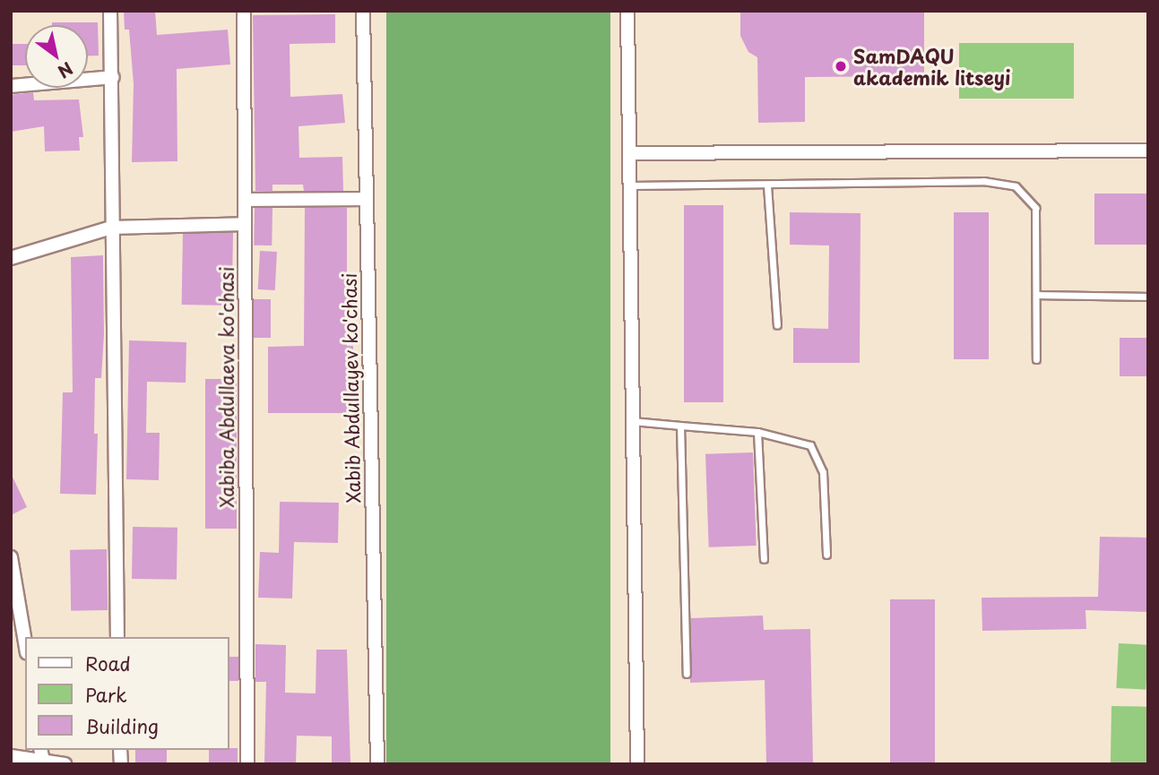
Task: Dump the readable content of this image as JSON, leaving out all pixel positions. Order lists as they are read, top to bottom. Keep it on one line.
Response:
{"streets":{"street":["Xabiba Abdullaeva ko'chasi","Xabib Abdullayev ko'chasi"]},"places":["SamDAQU akademik litseyi"],"legend":["Road","Park","Building"],"north":"bottom right"}
